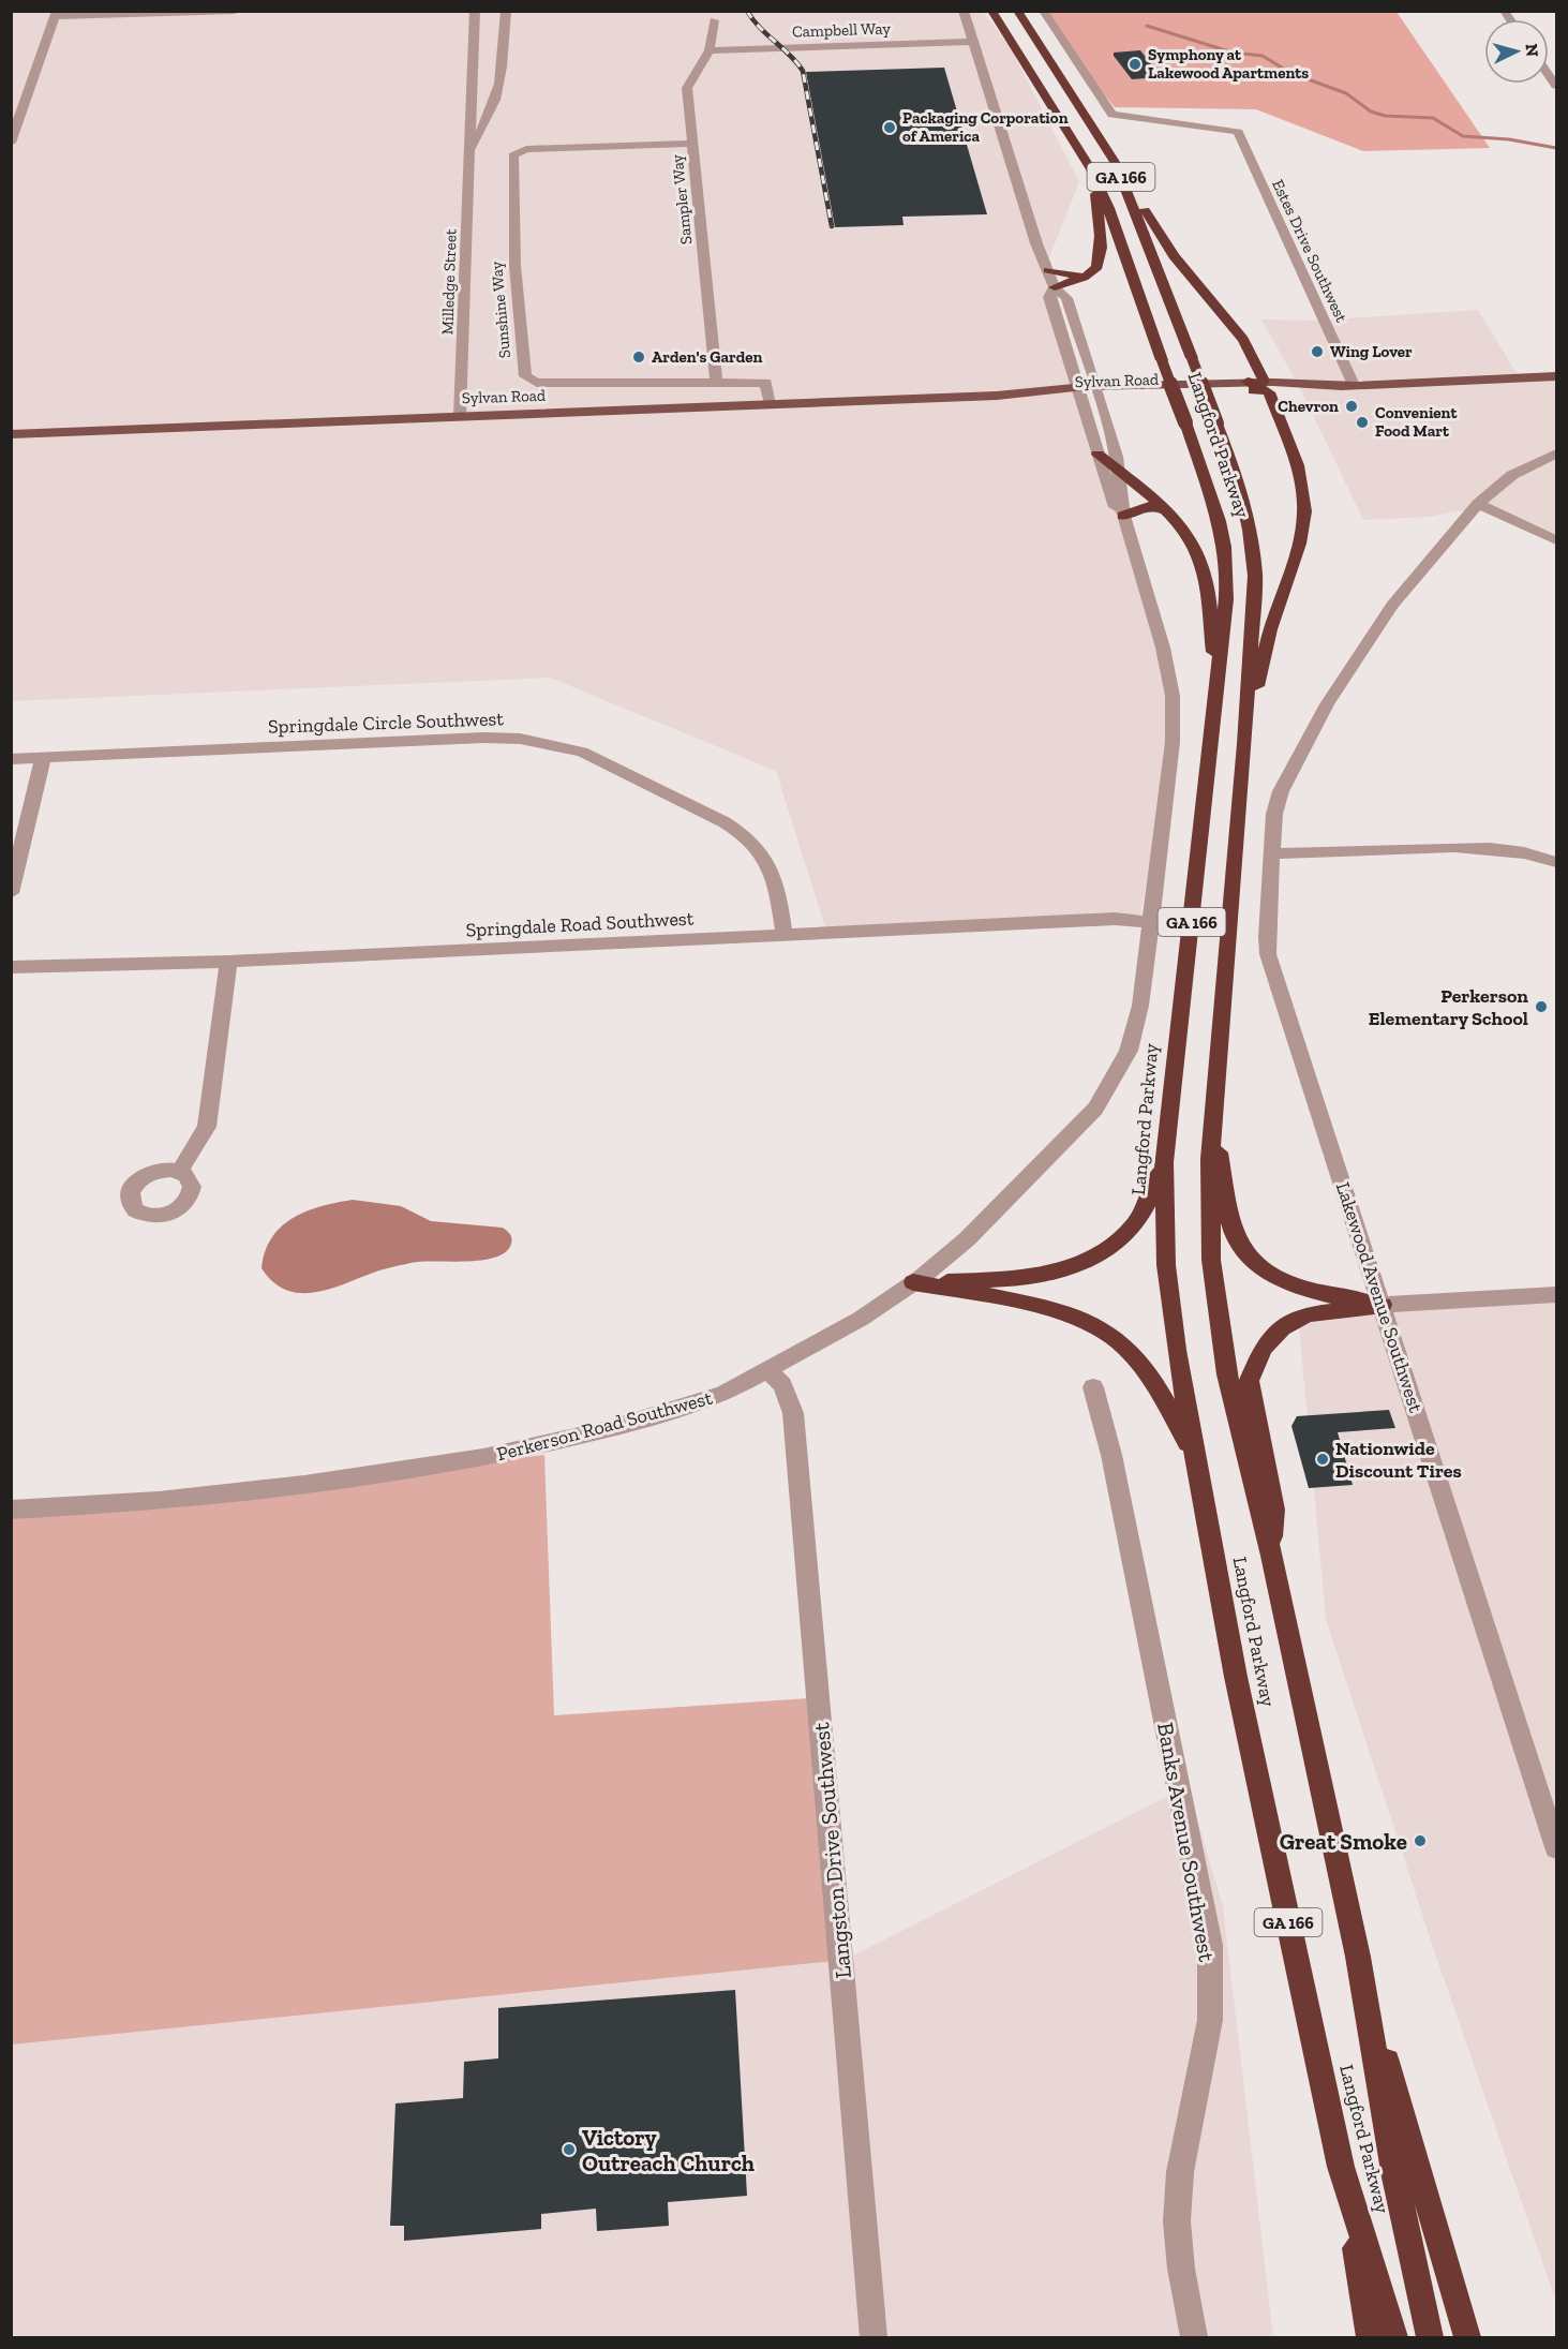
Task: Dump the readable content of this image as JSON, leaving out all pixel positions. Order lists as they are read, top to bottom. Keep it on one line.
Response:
{"streets":{"highway":["GA 166","Langford Parkway"],"main road":["Sylvan Road"],"street":["Campbell Way","Sampler Way","Estes Drive Southwest","Milledge Street","Sunshine Way","Springdale Circle Southwest","Springdale Road Southwest","Lakewood Avenue Southwest","Perkerson Road Southwest","Banks Avenue Southwest","Langston Drive Southwest"]},"crossings":[["Campbell Way","Sampler Way"],["Sampler Way","Sunshine Way"],["Estes Drive Southwest","Sylvan Road"],["Milledge Street","Sylvan Road"],["Sunshine Way","Sylvan Road"],["Springdale Circle Southwest","Springdale Road Southwest"],["Springdale Road Southwest","Perkerson Road Southwest"],["Perkerson Road Southwest","Langston Drive Southwest"]],"places":["Symphony at Lakewood Apartments","Packaging Corporation of America","Wing Lover","Arden's Garden","Chevron","Convenient Food Mart","Perkerson Elementary School","Nationwide Discount Tires","Great Smoke","Victory Outreach Church"],"north":"right"}
